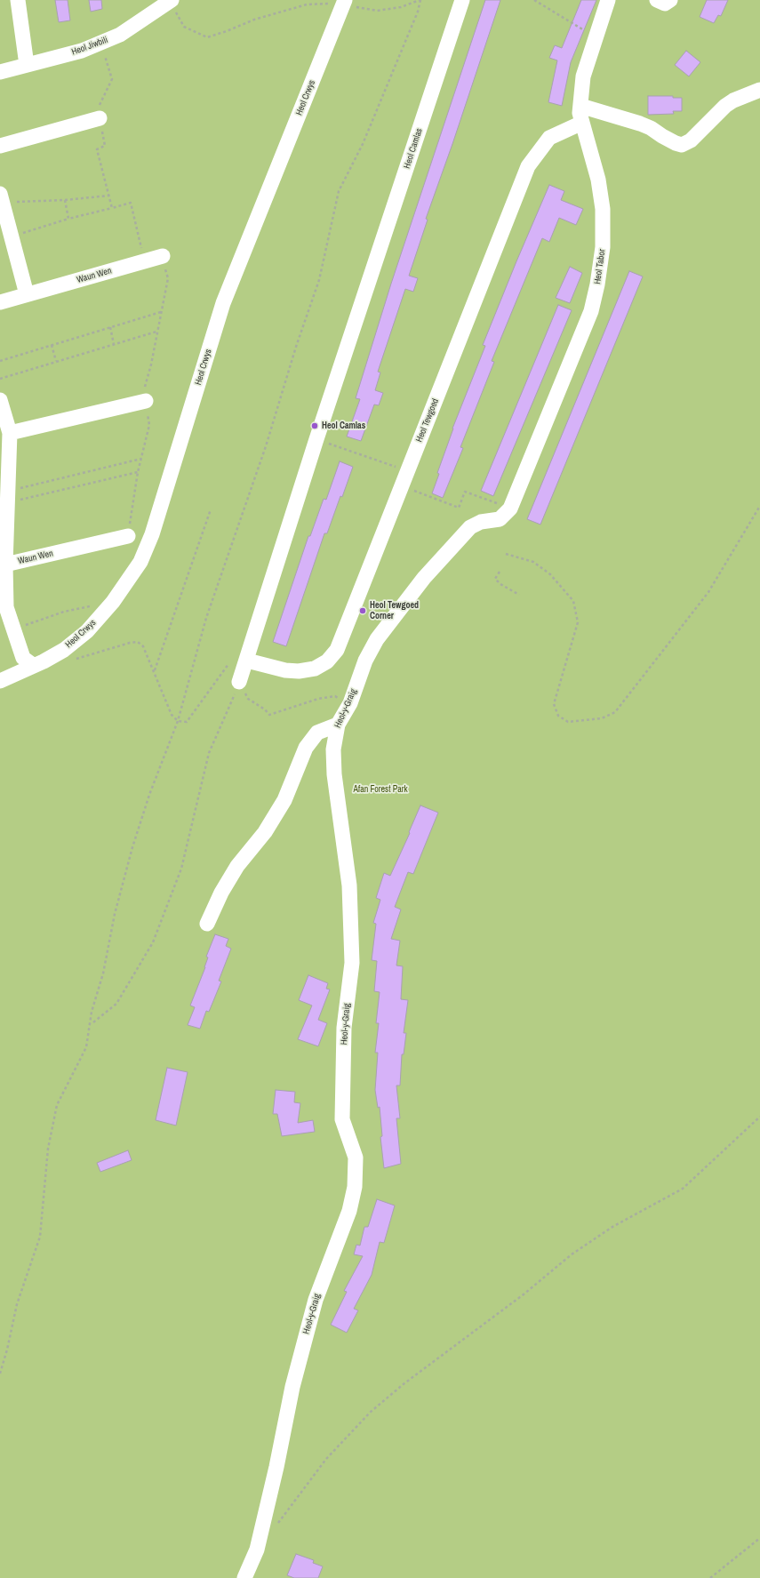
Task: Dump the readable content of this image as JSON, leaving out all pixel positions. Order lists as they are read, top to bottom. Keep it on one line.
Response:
{"streets":{"street":["Heol Jiwbili","Heol Crwys","Heol Camlas","Heol Tabor","Waun Wen","Heol Tewgoed","Heol-y-Graig"]},"crossings":[["Heol Crwys","Waun Wen"],["Heol Camlas","Heol Tewgoed"],["Heol Tabor","Heol Tewgoed"],["Heol Tabor","Heol-y-Graig"]],"parks":["Afan Forest Park"],"places":["Heol Camlas","Heol Tewgoed Corner"]}
